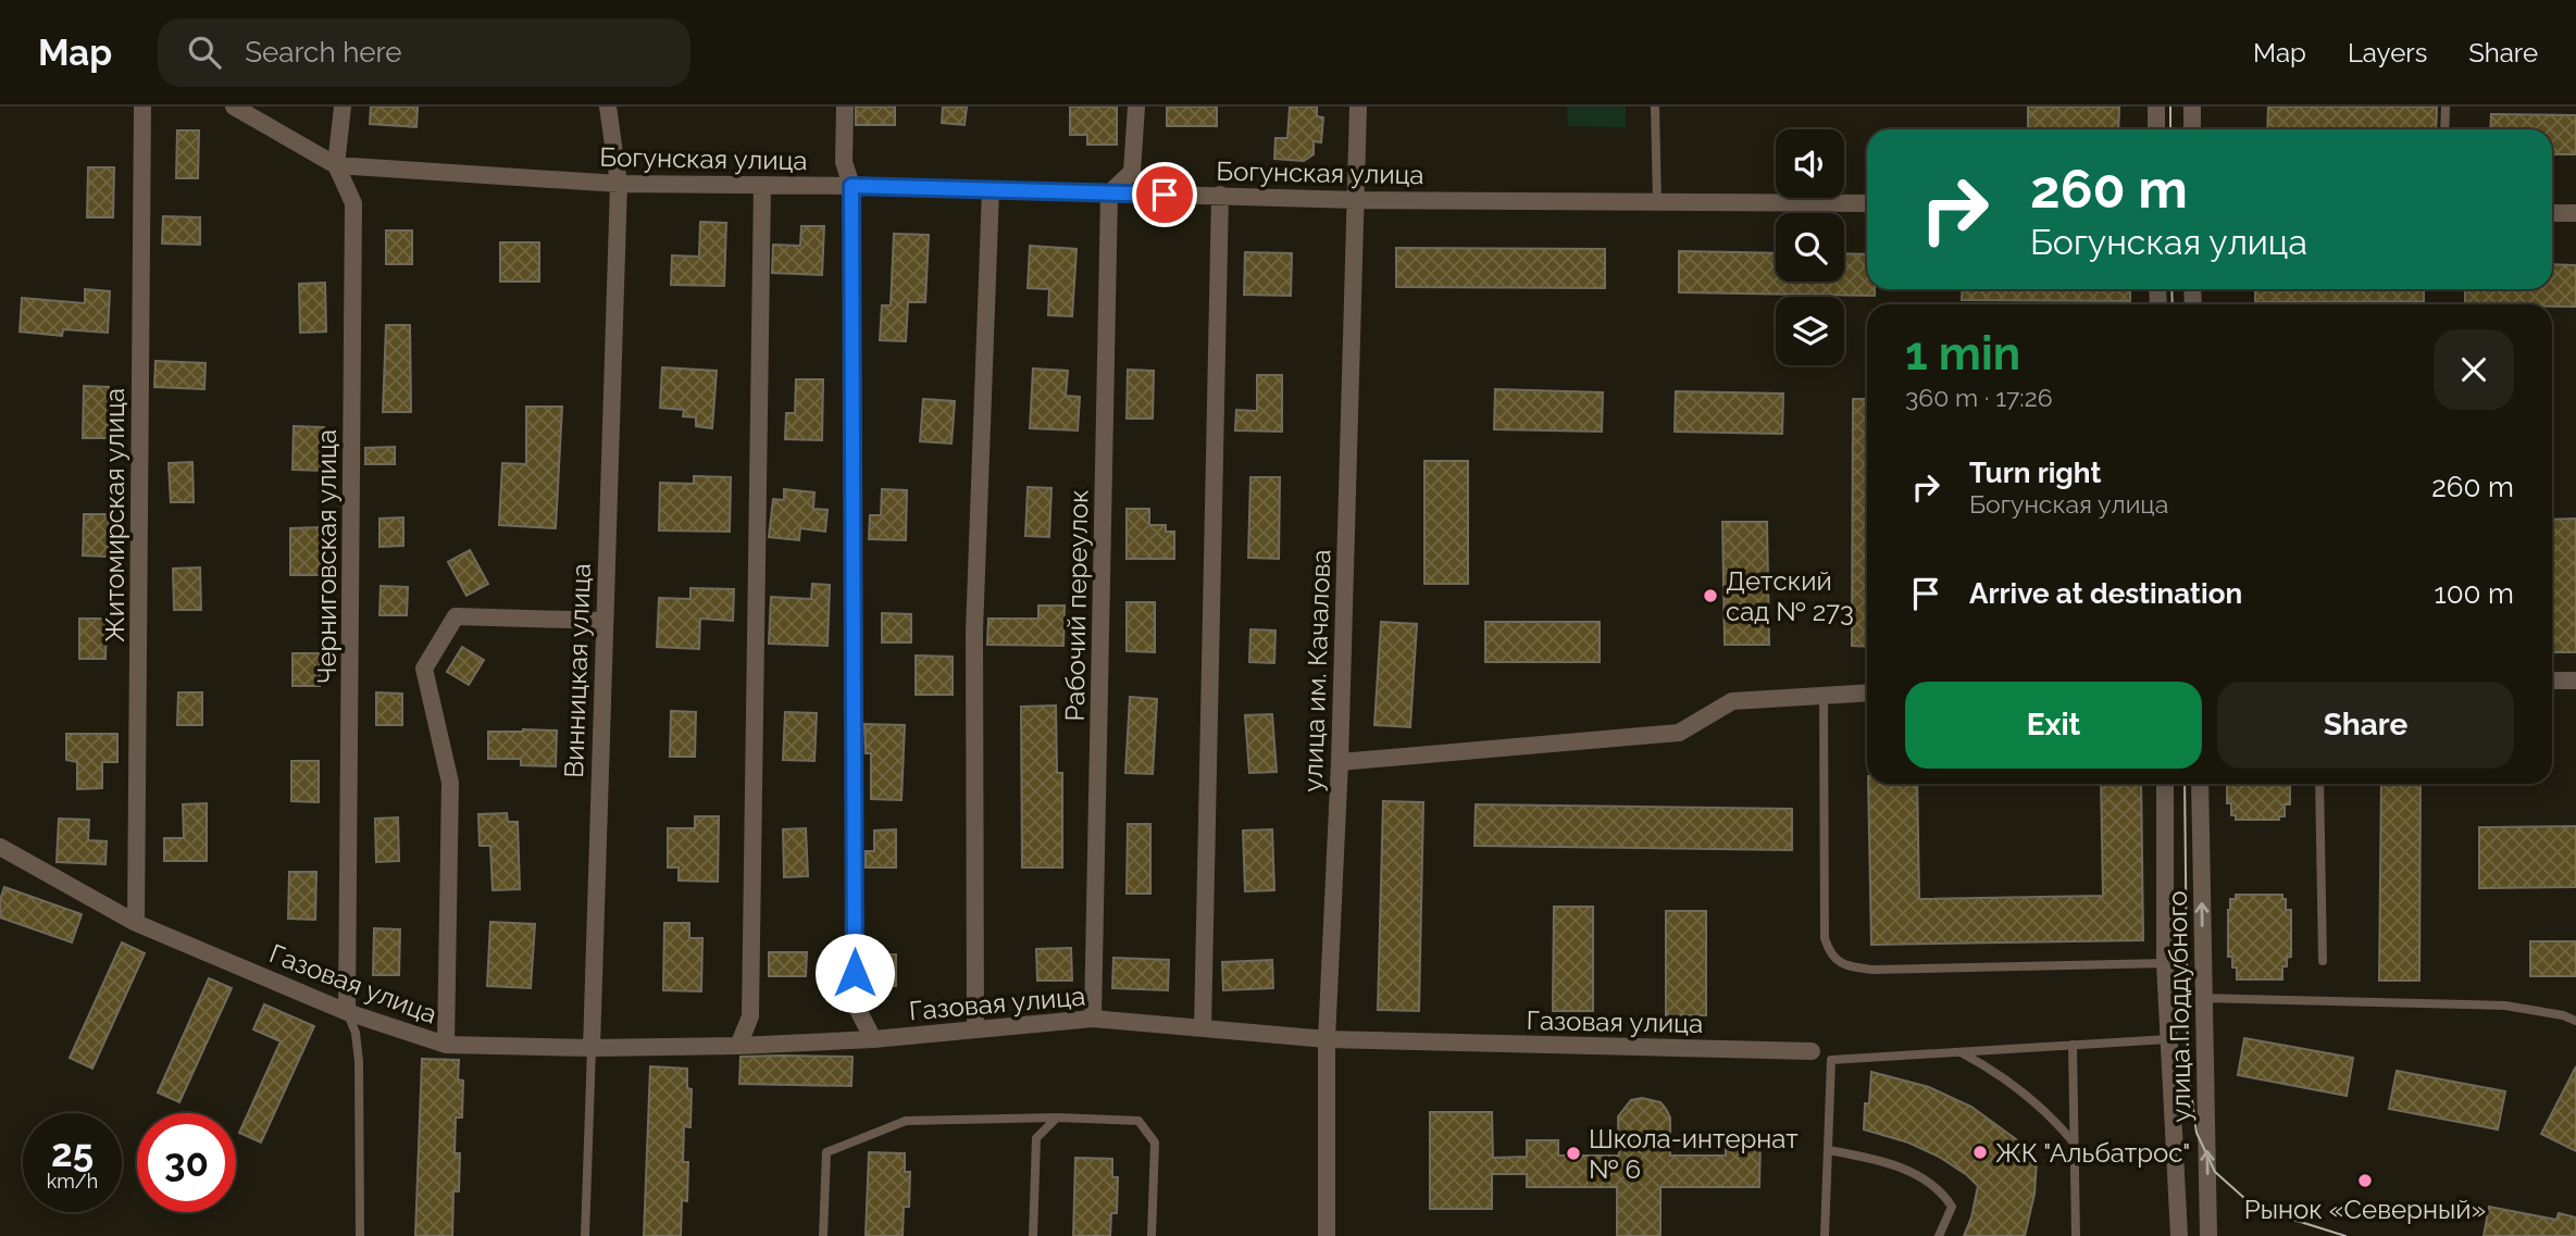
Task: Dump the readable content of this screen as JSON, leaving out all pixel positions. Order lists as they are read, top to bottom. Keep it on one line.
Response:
{"streets":{"street":["Богунская улица","Житомирская улица","Черниговская улица","Рабочий переулок","Винницкая улица","улица им. Качалова","Газовая улица","улица Поддубного"]},"crossings":[["Богунская улица","Черниговская улица"],["Богунская улица","Рабочий переулок"],["Богунская улица","Винницкая улица"],["Богунская улица","улица им. Качалова"],["Житомирская улица","Газовая улица"],["Черниговская улица","Газовая улица"],["Рабочий переулок","Газовая улица"],["Винницкая улица","Газовая улица"],["улица им. Качалова","Газовая улица"]],"places":["Детский сад № 273","ЖК \"Альбатрос\"","Школа-интернат № 6","Рынок «Северный»"],"page":{"header":"Map","search":"Search here","nav":["Map","Layers","Share"],"turn":["260 m","Богунская улица"],"heading":["1 min","360 m · 17:26"],"list":[{"name":"Turn right","note":"Богунская улица","value":"260 m"},{"name":"Arrive at destination","value":"100 m"}],"buttons":["Exit","Share"],"speed":"25 km/h","limit":"30"}}
